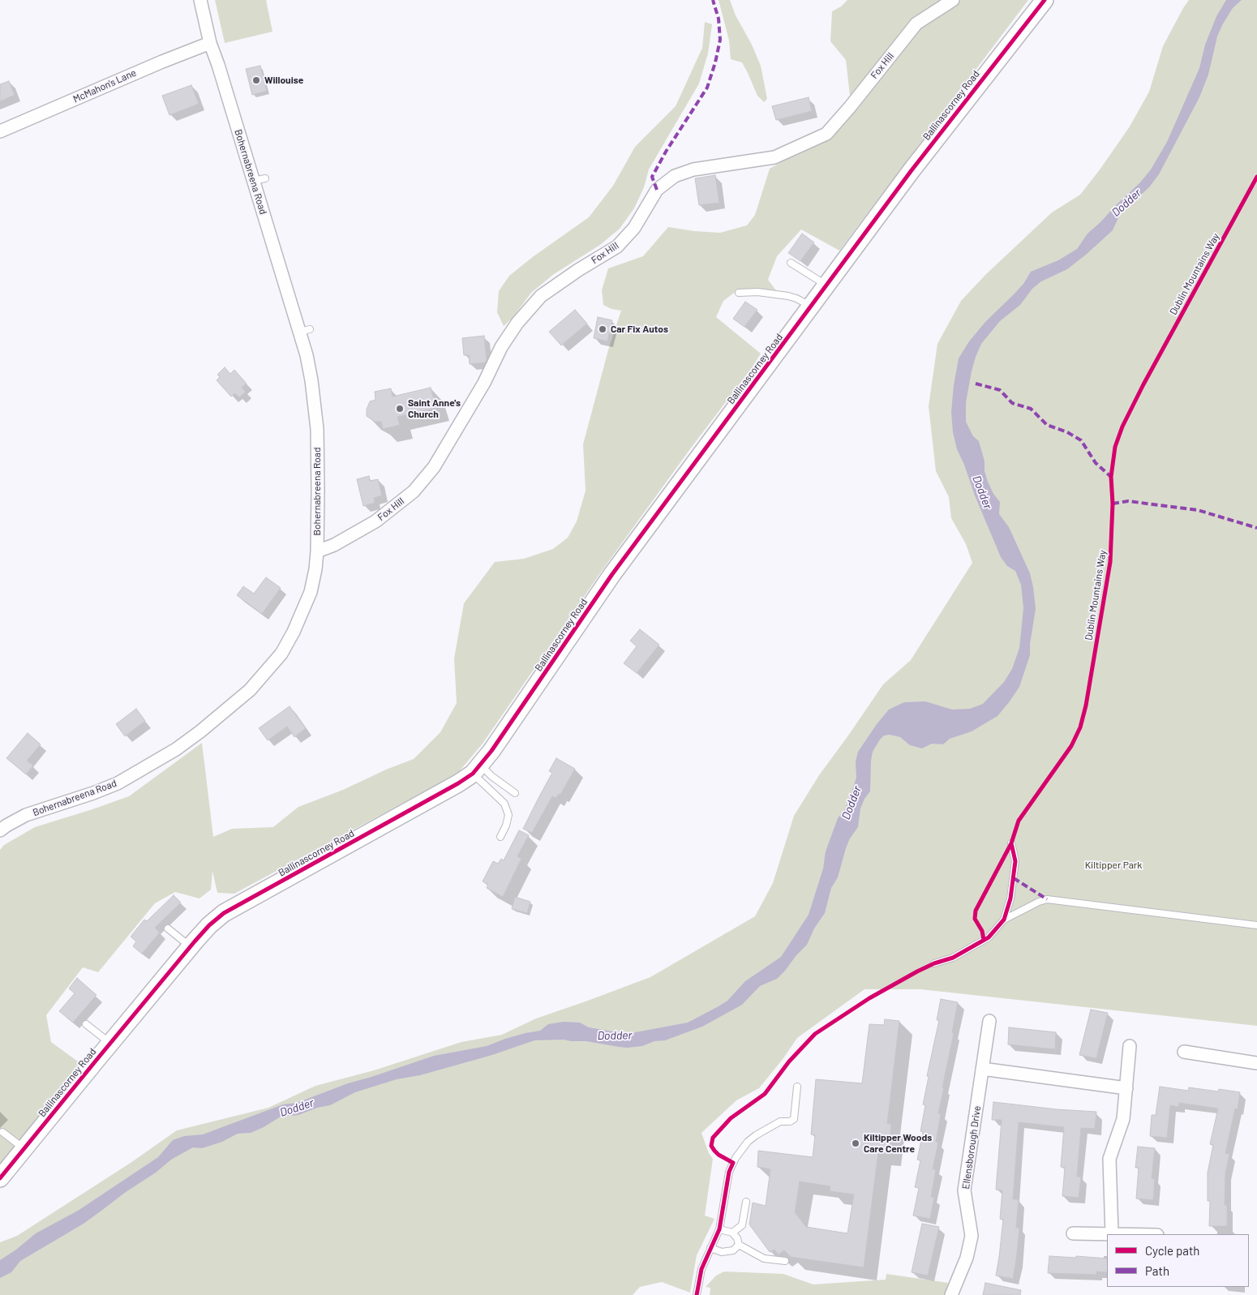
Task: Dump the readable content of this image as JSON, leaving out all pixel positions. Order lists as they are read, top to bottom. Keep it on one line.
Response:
{"streets":{"main road":["Ballinascorney Road"],"street":["Fox Hill","McMahon's Lane","Bohernabreena Road","Ellensborough Drive"],"cycle path":["Dublin Mountains Way"]},"crossings":[["Fox Hill","Bohernabreena Road"],["McMahon's Lane","Bohernabreena Road"]],"water":["Dodder"],"parks":["Kiltipper Park"],"places":["Willouise","Car Fix Autos","Saint Anne's Church","Kiltipper Woods Care Centre"],"legend":["Cycle path","Path"]}
